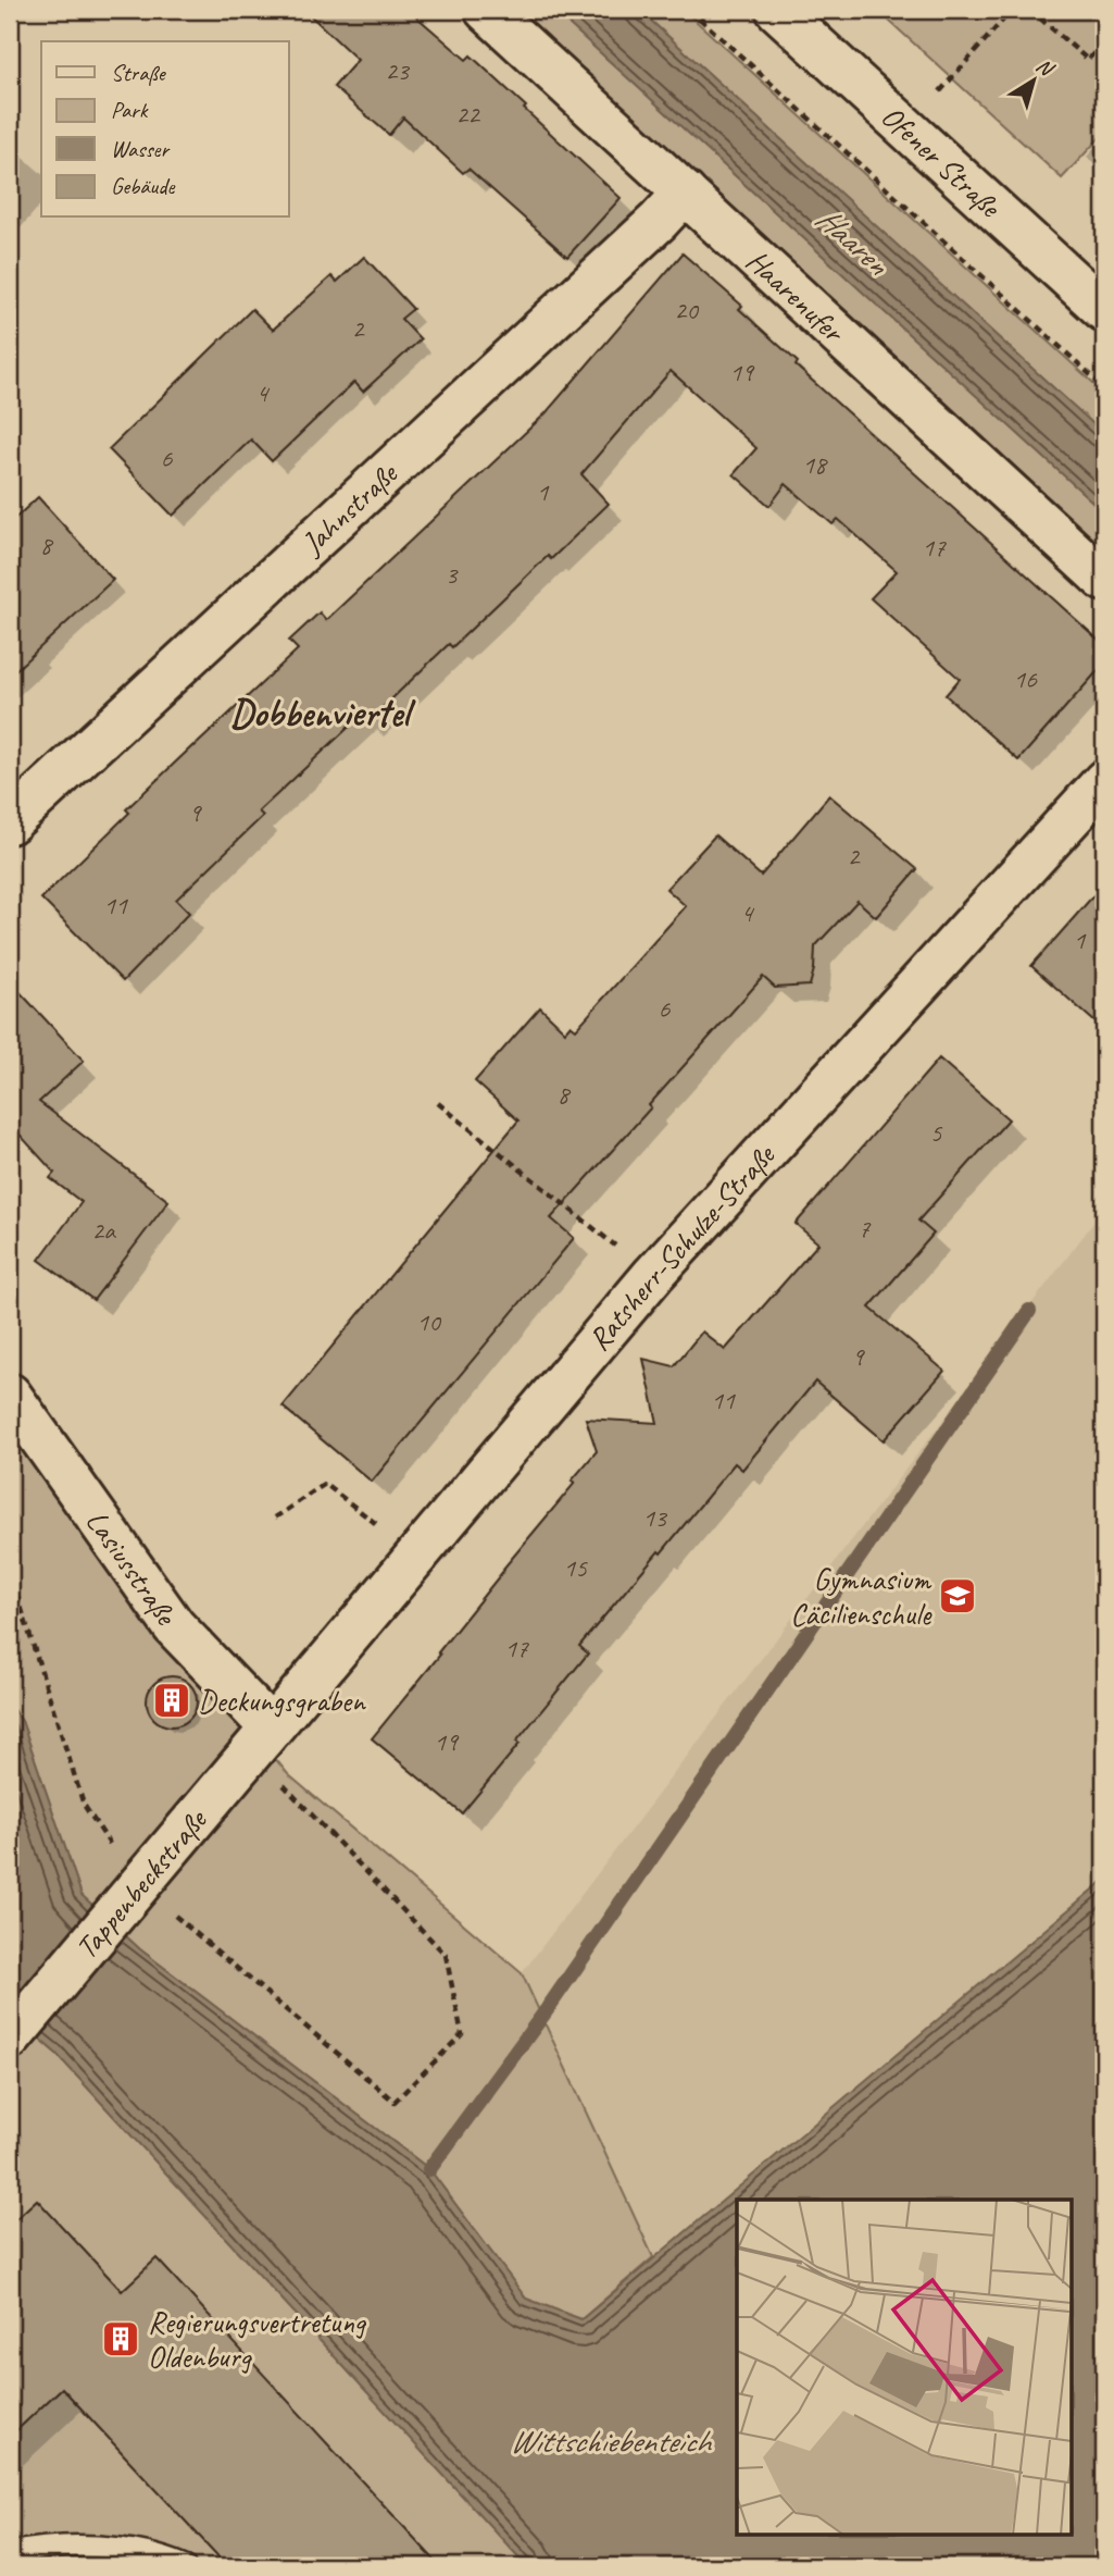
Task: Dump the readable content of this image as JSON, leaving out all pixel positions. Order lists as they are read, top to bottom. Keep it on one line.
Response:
{"streets":{"street":["Ofener Straße","Haarenufer","Jahnstraße","Ratsherr-Schulze-Straße","Lasiusstraße","Tappenbeckstraße"]},"crossings":[["Haarenufer","Jahnstraße"],["Ratsherr-Schulze-Straße","Lasiusstraße"],["Ratsherr-Schulze-Straße","Tappenbeckstraße"],["Lasiusstraße","Tappenbeckstraße"]],"districts":["Dobbenviertel"],"water":["Haaren","Wittschiebenteich"],"places":{"school or university":["Gymnasium Cäcilienschule"],"building":["Deckungsgraben","Regierungsvertretung Oldenburg"]},"house_numbers":["23","22","20","2","19","4","6","18","1","8","17","3","16","9","2","11","4","1","6","8","5","7","2a","10","9","11","13","15","17","19"],"legend":["Straße","Park","Wasser","Gebäude"],"north":"top right"}
